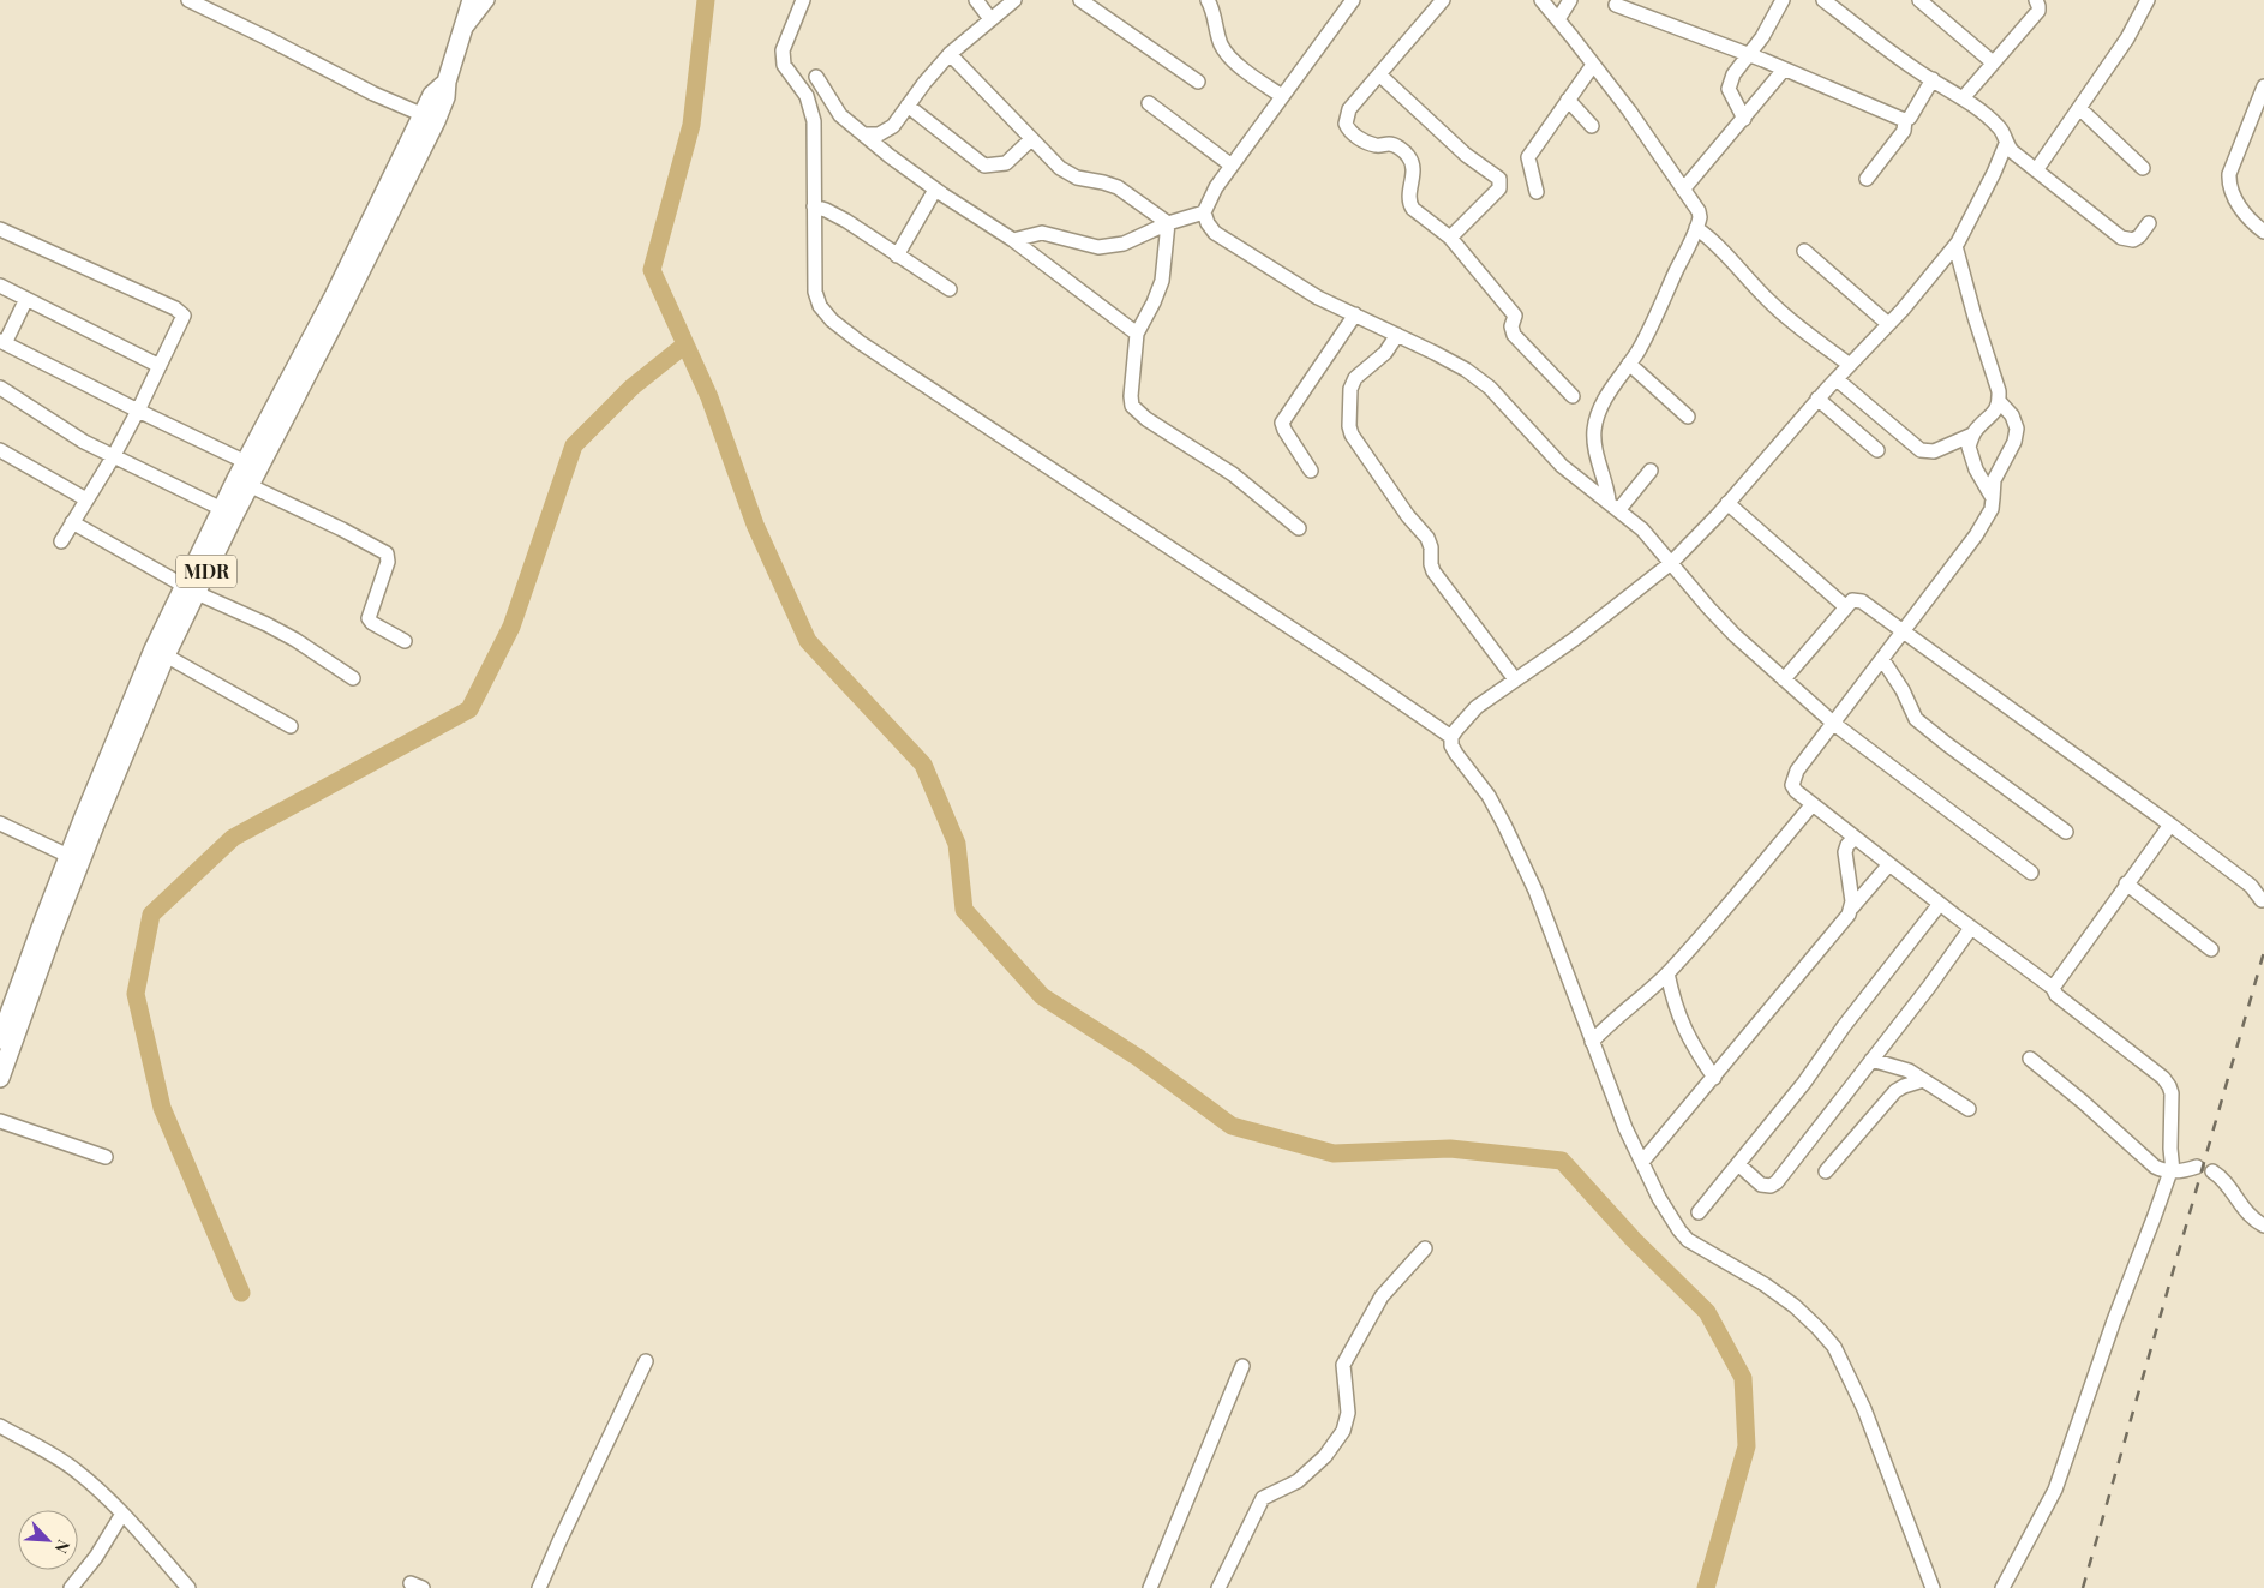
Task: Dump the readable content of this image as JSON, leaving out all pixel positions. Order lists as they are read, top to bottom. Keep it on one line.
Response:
{"streets":{"main road":["MDR"]},"north":"bottom right"}
